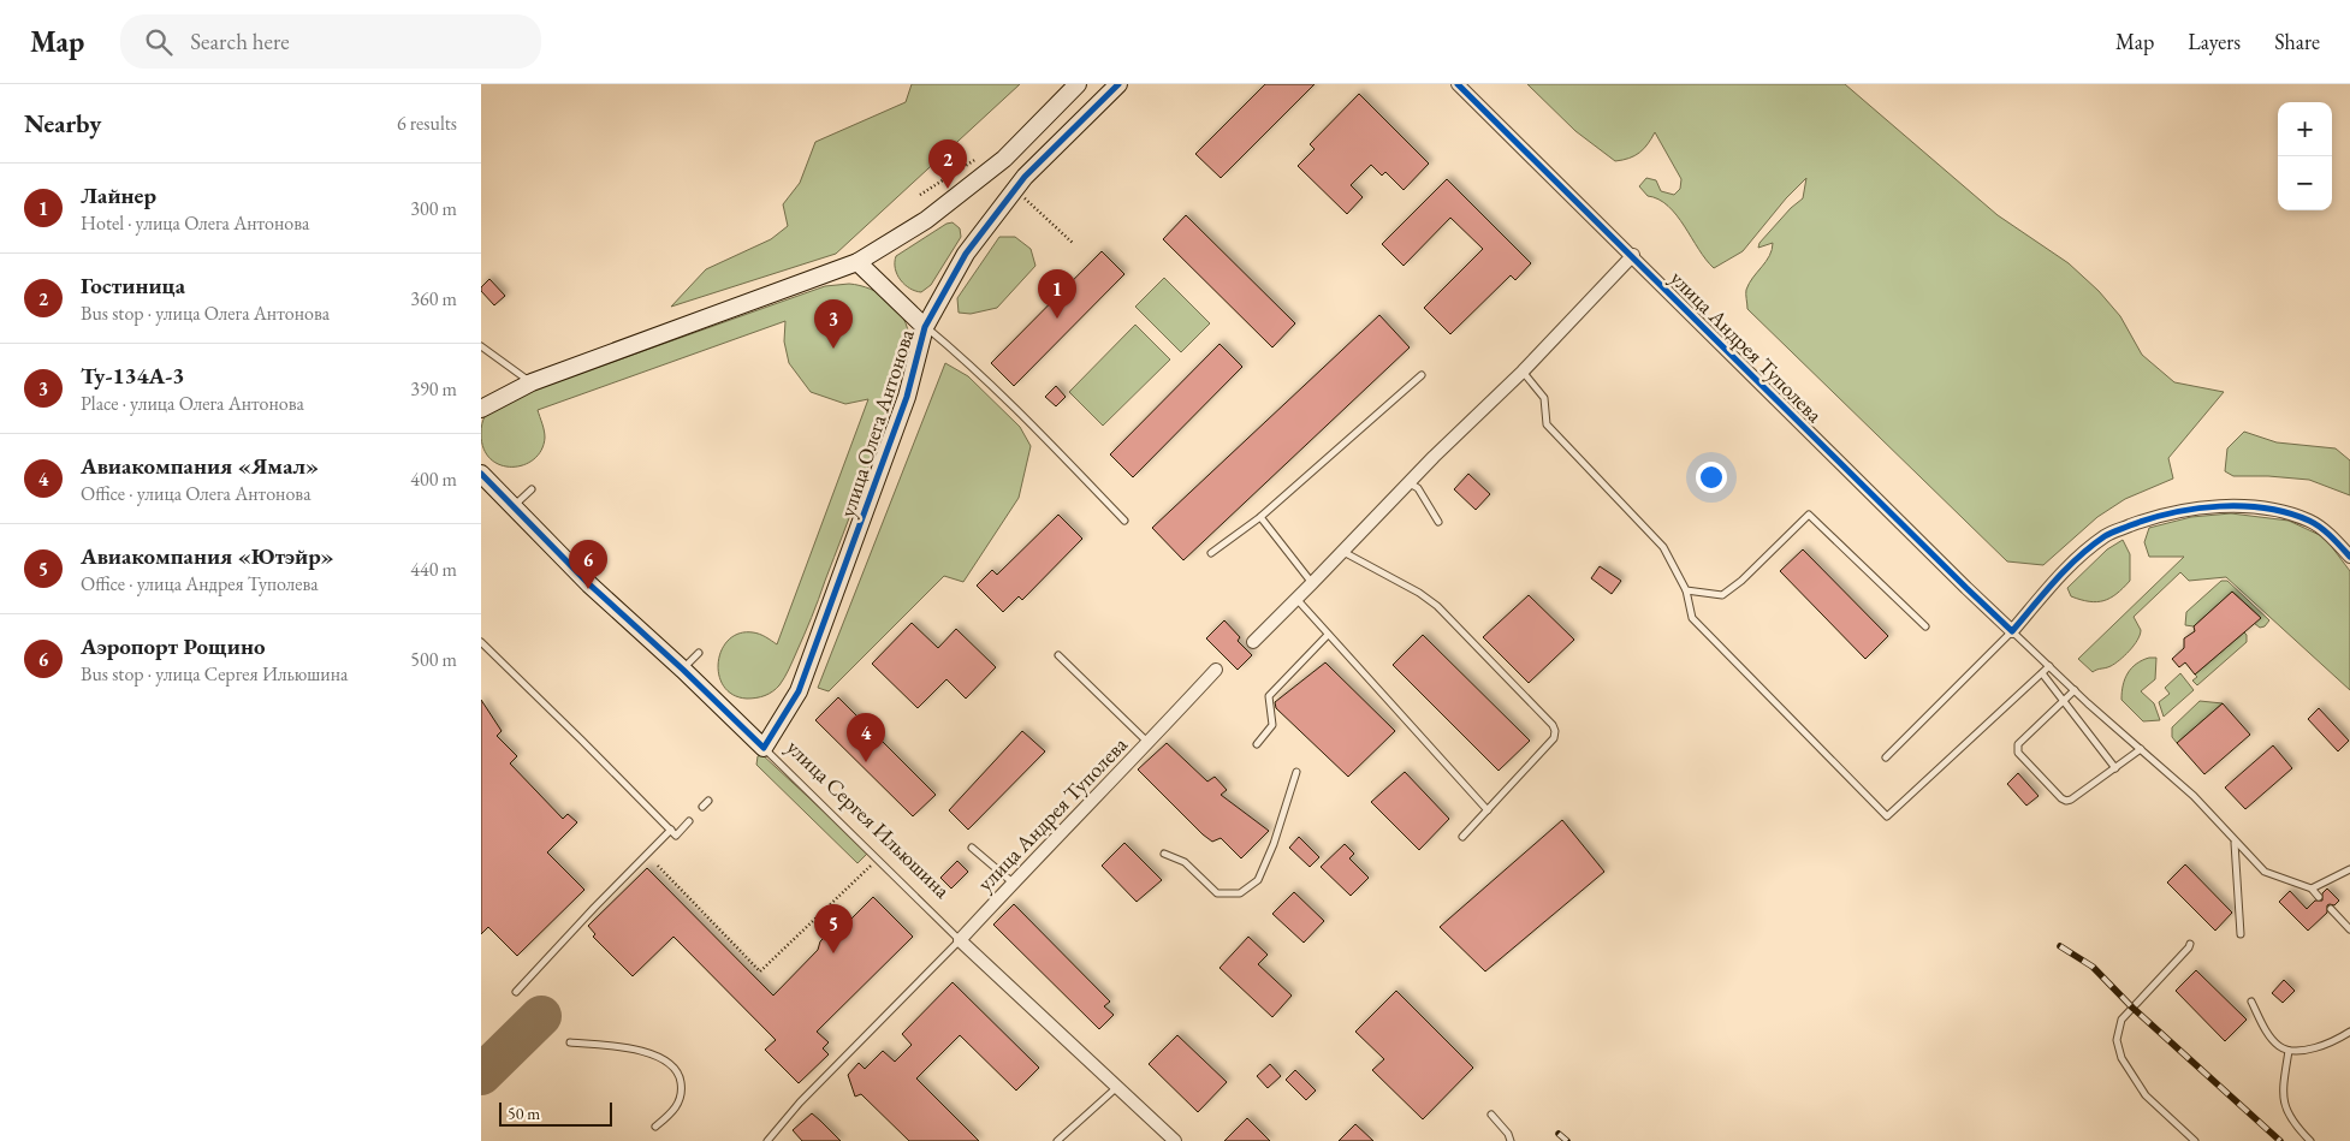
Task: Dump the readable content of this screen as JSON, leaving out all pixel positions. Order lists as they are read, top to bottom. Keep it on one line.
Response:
{"streets":{"street":["улица Андрея Туполева","улица Олега Антонова","улица Сергея Ильюшина"]},"crossings":[["улица Андрея Туполева","улица Сергея Ильюшина"],["улица Олега Антонова","улица Сергея Ильюшина"]],"scale_bar":"50 m","page":{"header":"Map","search":"Search here","nav":["Map","Layers","Share"],"heading":["Nearby","6 results"],"map_buttons":["+","−"],"pins":["2","1","3","6","4","5"],"list":[{"mark":"1","name":"Лайнер","note":"Hotel · улица Олега Антонова","value":"300 m"},{"mark":"2","name":"Гостиница","note":"Bus stop · улица Олега Антонова","value":"360 m"},{"mark":"3","name":"Ту-134А-3","note":"Place · улица Олега Антонова","value":"390 m"},{"mark":"4","name":"Авиакомпания «Ямал»","note":"Office · улица Олега Антонова","value":"400 m"},{"mark":"5","name":"Авиакомпания «Ютэйр»","note":"Office · улица Андрея Туполева","value":"440 m"},{"mark":"6","name":"Аэропорт Рощино","note":"Bus stop · улица Сергея Ильюшина","value":"500 m"}],"scale":"50 m"}}
